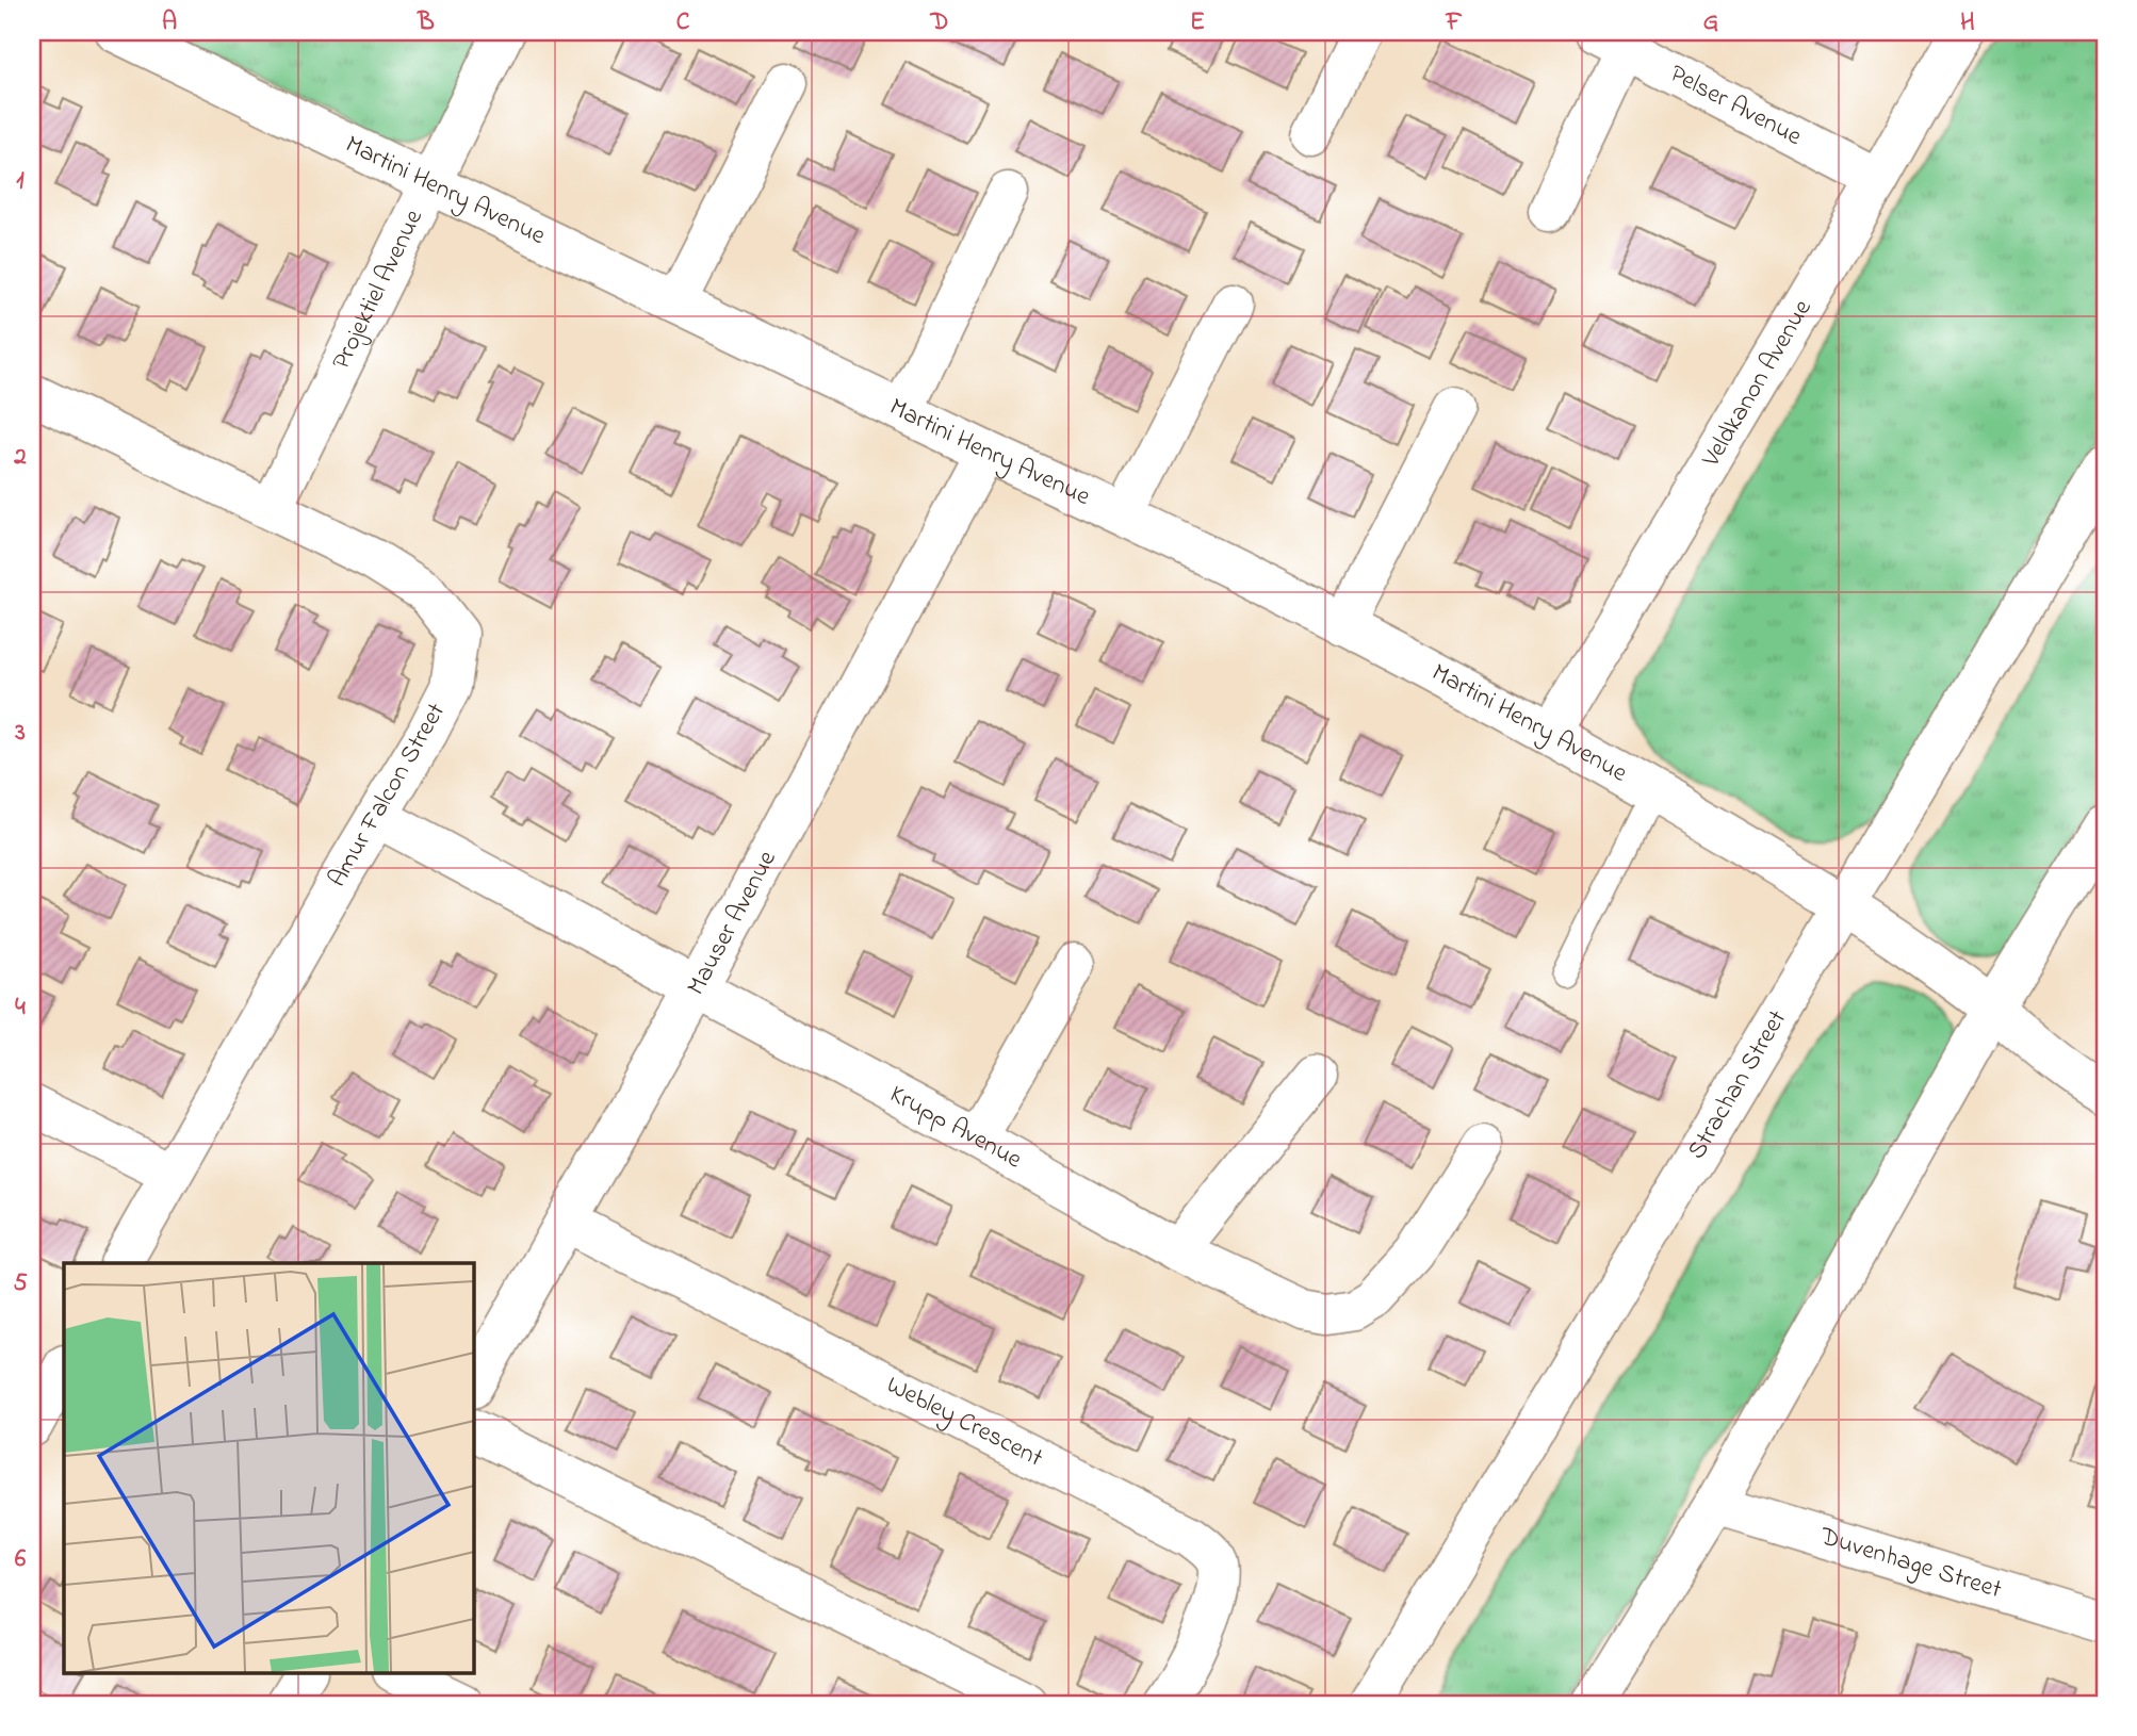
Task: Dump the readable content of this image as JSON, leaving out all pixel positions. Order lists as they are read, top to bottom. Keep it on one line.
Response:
{"streets":{"street":["Pelser Avenue","Martini Henry Avenue","Projektiel Avenue","Veldkanon Avenue","Amur Falcon Street","Mauser Avenue","Strachan Street","Krupp Avenue","Webley Crescent","Duvenhage Street"]},"crossings":[["Pelser Avenue","Veldkanon Avenue"],["Martini Henry Avenue","Projektiel Avenue"],["Martini Henry Avenue","Veldkanon Avenue"],["Martini Henry Avenue","Mauser Avenue"],["Martini Henry Avenue","Strachan Street"],["Projektiel Avenue","Amur Falcon Street"],["Amur Falcon Street","Krupp Avenue"],["Mauser Avenue","Krupp Avenue"],["Mauser Avenue","Webley Crescent"]],"grid":{"columns":["A","B","C","D","E","F","G","H"],"rows":["1","2","3","4","5","6"]}}
